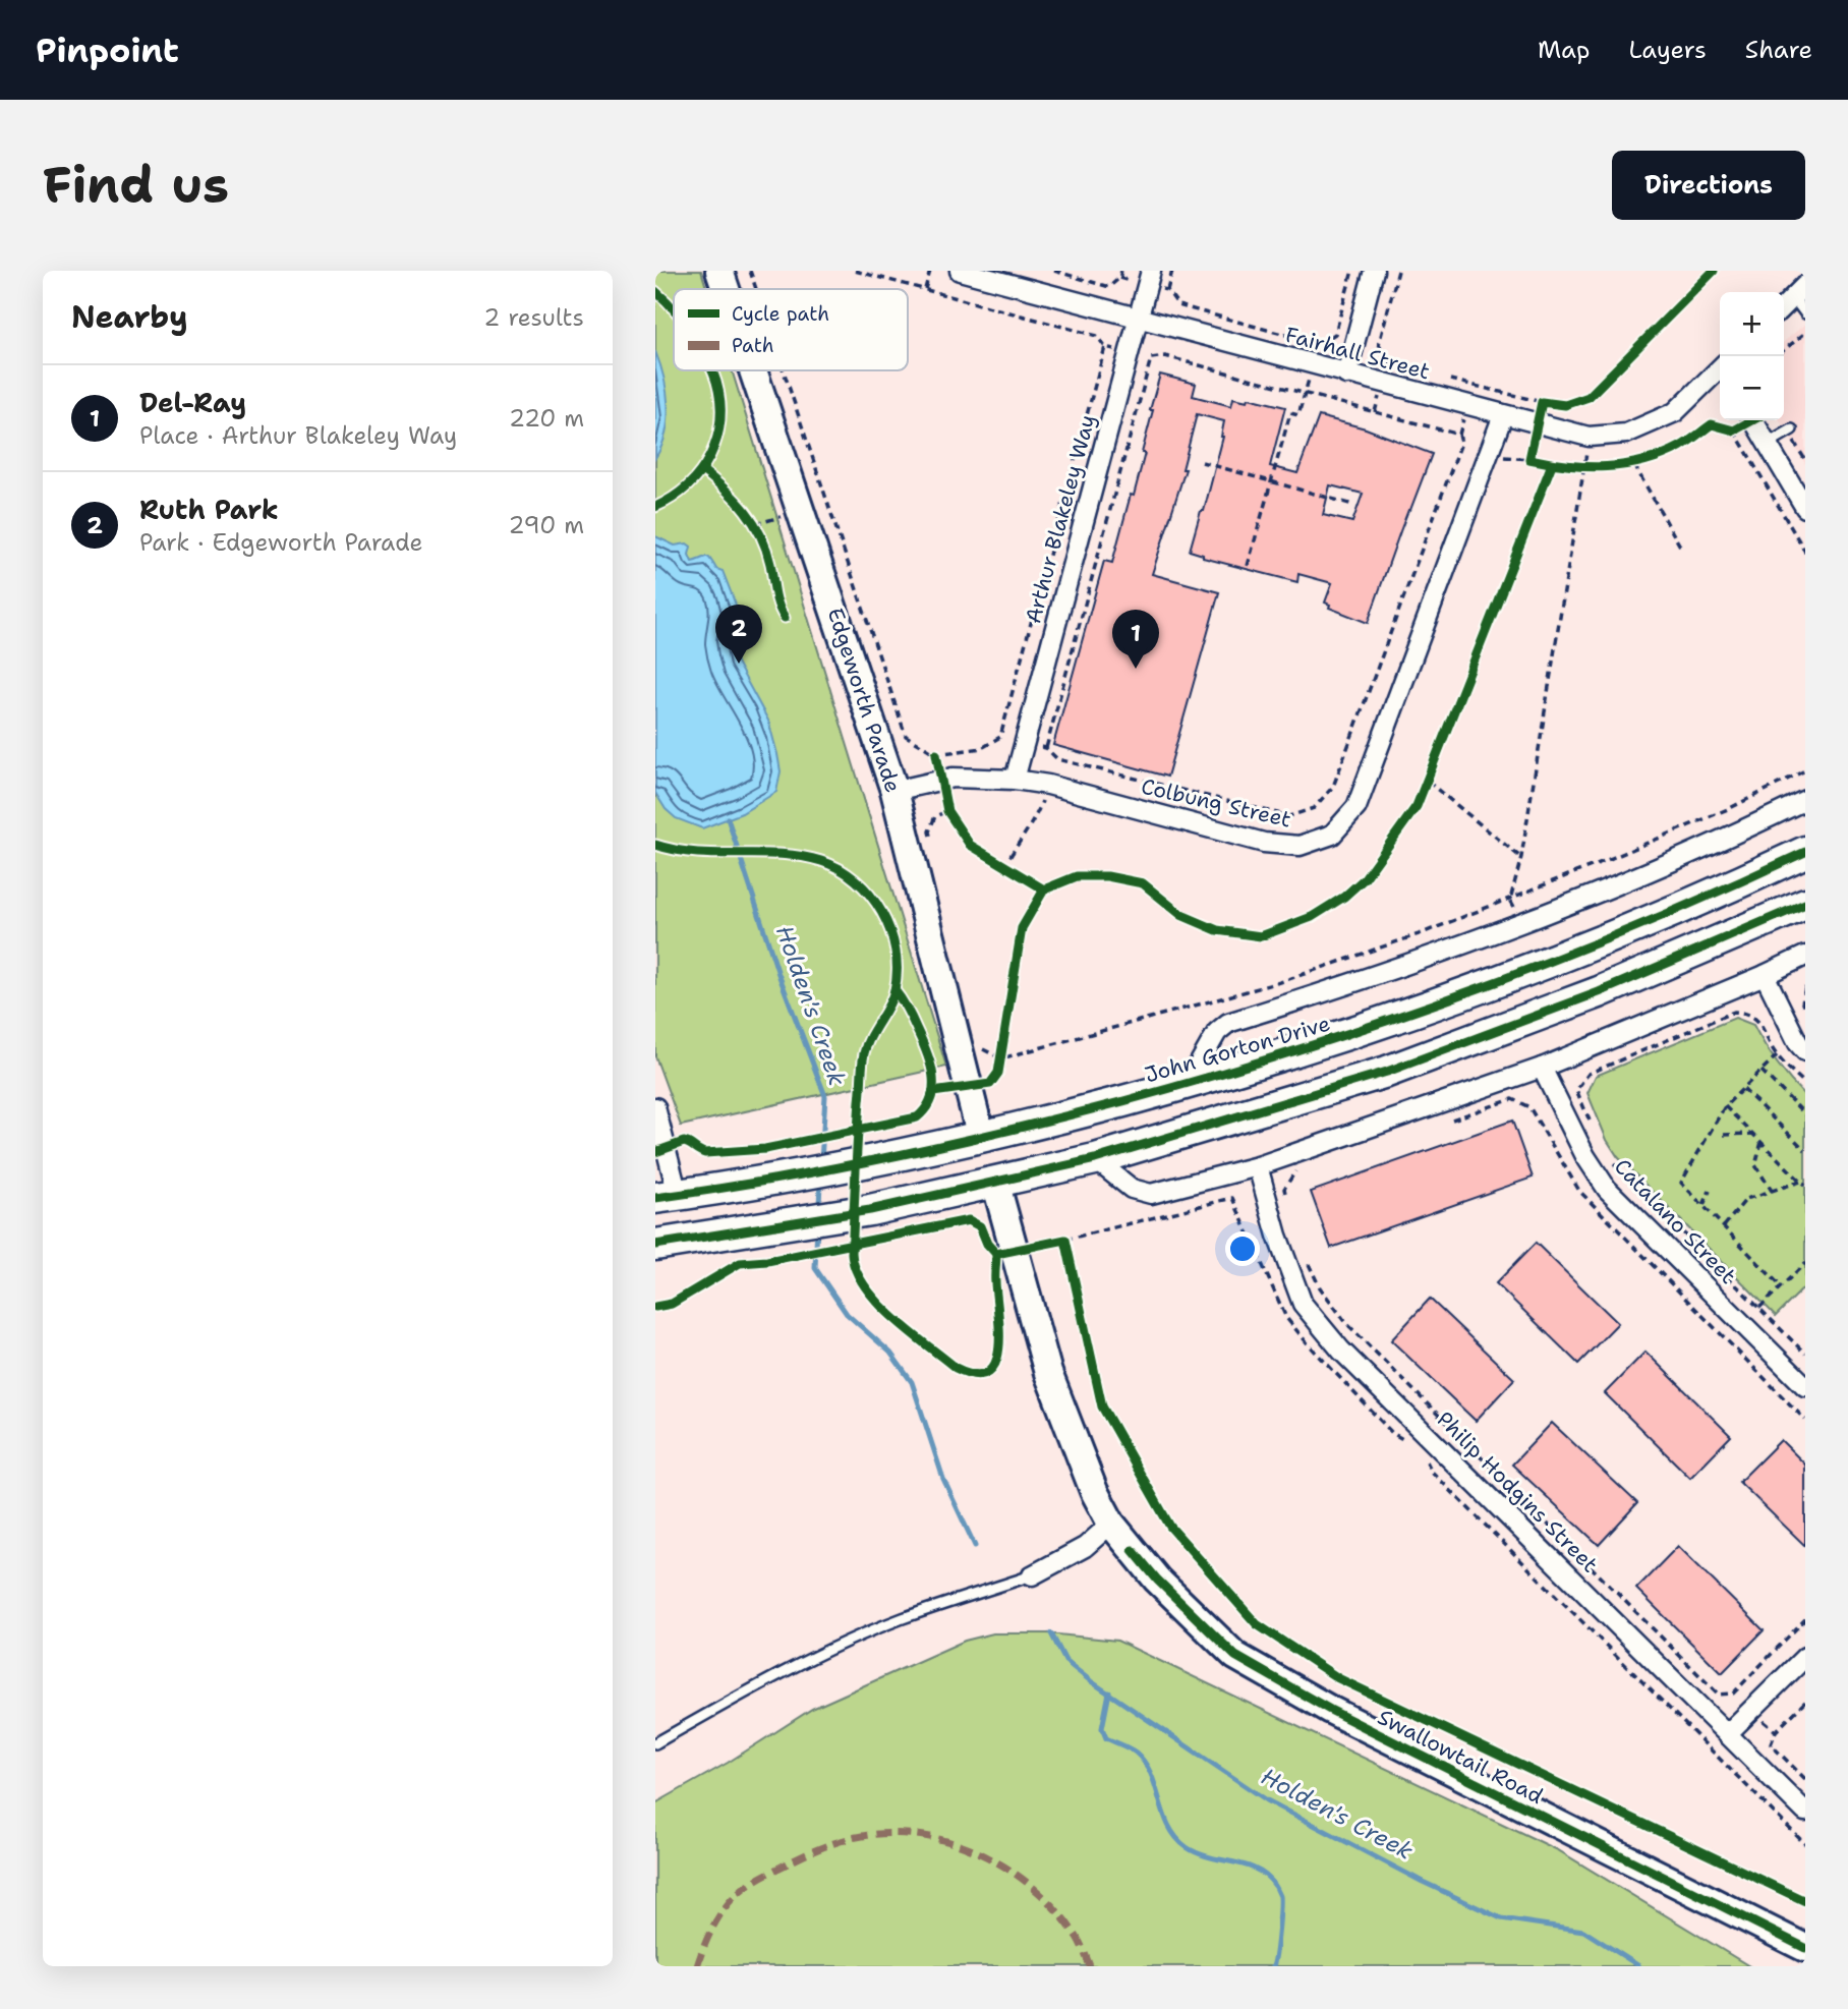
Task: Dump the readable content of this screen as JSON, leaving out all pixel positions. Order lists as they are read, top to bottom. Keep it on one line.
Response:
{"streets":{"main road":["John Gorton Drive"],"street":["Fairhall Street","Arthur Blakeley Way","Edgeworth Parade","Colbung Street","Catalano Street","Philip Hodgins Street","Swallowtail Road"]},"crossings":[["Fairhall Street","Arthur Blakeley Way"],["Fairhall Street","Colbung Street"],["Arthur Blakeley Way","Colbung Street"],["Edgeworth Parade","Colbung Street"],["Edgeworth Parade","John Gorton Drive"]],"water":["Holden's Creek"],"legend":["Cycle path","Path"],"page":{"header":"Pinpoint","nav":["Map","Layers","Share"],"buttons":"Directions","title":"Find us","heading":["Nearby","2 results"],"map_buttons":["+","−"],"list":[{"mark":"1","name":"Del-Ray","note":"Place · Arthur Blakeley Way","value":"220 m"},{"mark":"2","name":"Ruth Park","note":"Park · Edgeworth Parade","value":"290 m"}],"pins":["2","1"]}}
